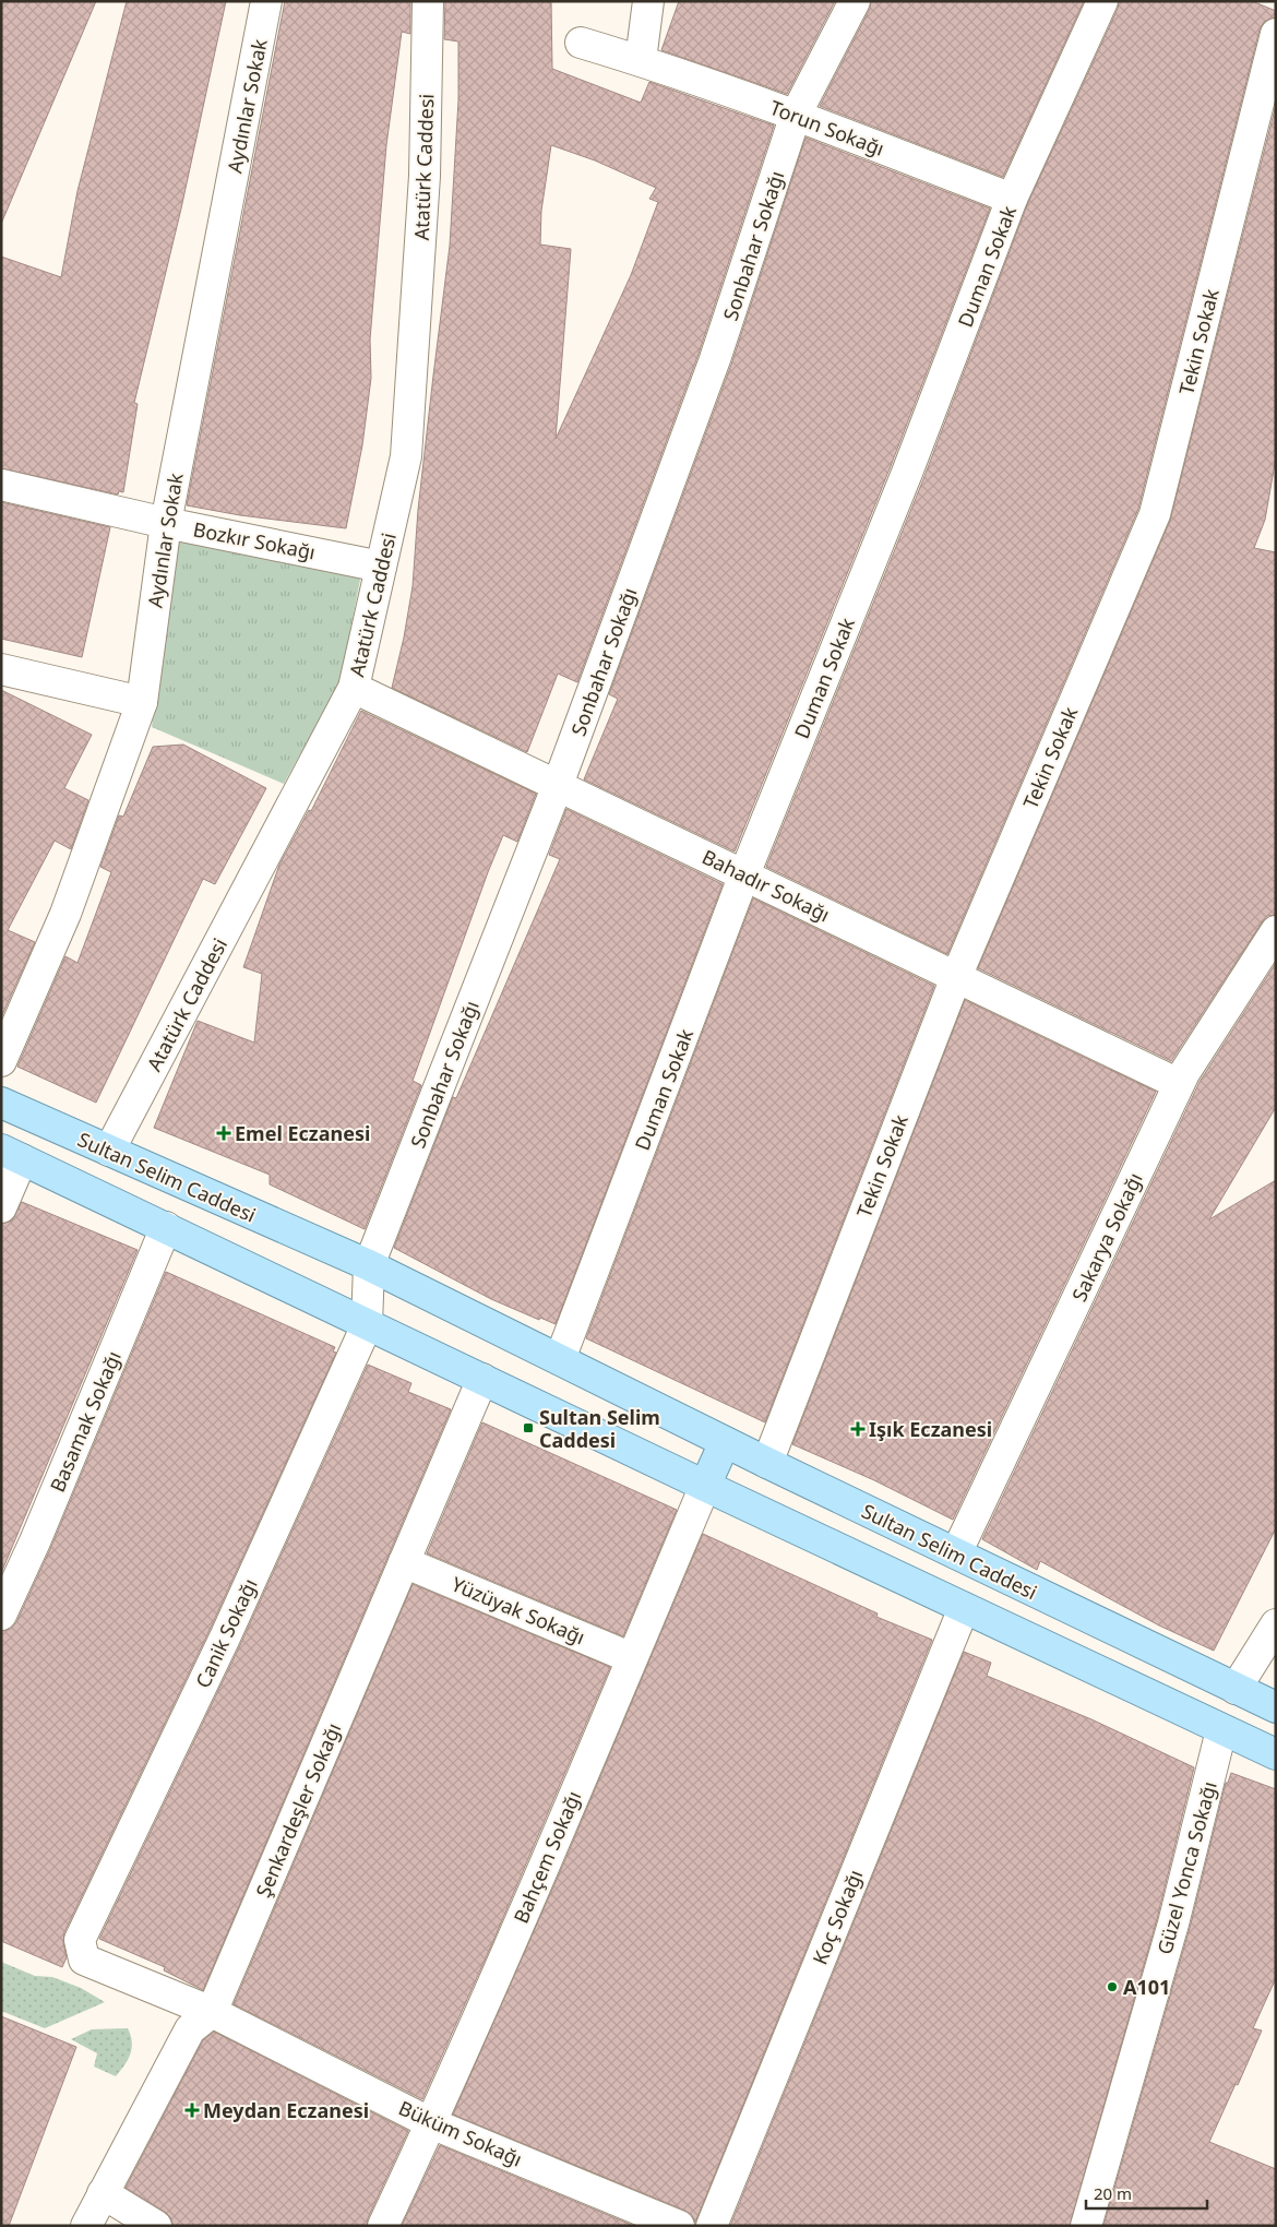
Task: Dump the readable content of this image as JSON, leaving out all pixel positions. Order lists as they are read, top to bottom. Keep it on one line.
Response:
{"streets":{"main road":["Sultan Selim Caddesi"],"street":["Aydınlar Sokak","Torun Sokağı","Atatürk Caddesi","Sonbahar Sokağı","Duman Sokak","Tekin Sokak","Bozkır Sokağı","Bahadır Sokağı","Sakarya Sokağı","Basamak Sokağı","Yüzüyak Sokağı","Canik Sokağı","Şenkardeşler Sokağı","Bahçem Sokağı","Güzel Yonca Sokağı","Koç Sokağı","Büküm Sokağı"]},"crossings":[["Aydınlar Sokak","Bozkır Sokağı"],["Torun Sokağı","Sonbahar Sokağı"],["Torun Sokağı","Duman Sokak"],["Atatürk Caddesi","Bozkır Sokağı"],["Atatürk Caddesi","Bahadır Sokağı"],["Atatürk Caddesi","Sultan Selim Caddesi"],["Sonbahar Sokağı","Bahadır Sokağı"],["Sonbahar Sokağı","Sultan Selim Caddesi"],["Sonbahar Sokağı","Canik Sokağı"],["Duman Sokak","Bahadır Sokağı"],["Duman Sokak","Sultan Selim Caddesi"],["Tekin Sokak","Bahadır Sokağı"],["Tekin Sokak","Sultan Selim Caddesi"],["Bahadır Sokağı","Sakarya Sokağı"],["Sultan Selim Caddesi","Sakarya Sokağı"],["Yüzüyak Sokağı","Şenkardeşler Sokağı"],["Yüzüyak Sokağı","Bahçem Sokağı"],["Canik Sokağı","Büküm Sokağı"],["Şenkardeşler Sokağı","Büküm Sokağı"],["Bahçem Sokağı","Büküm Sokağı"]],"places":{"health":["Emel Eczanesi","Işık Eczanesi","Meydan Eczanesi"],"transit":["Sultan Selim Caddesi"],"other":["A101"]},"scale_bar":"20 m"}
